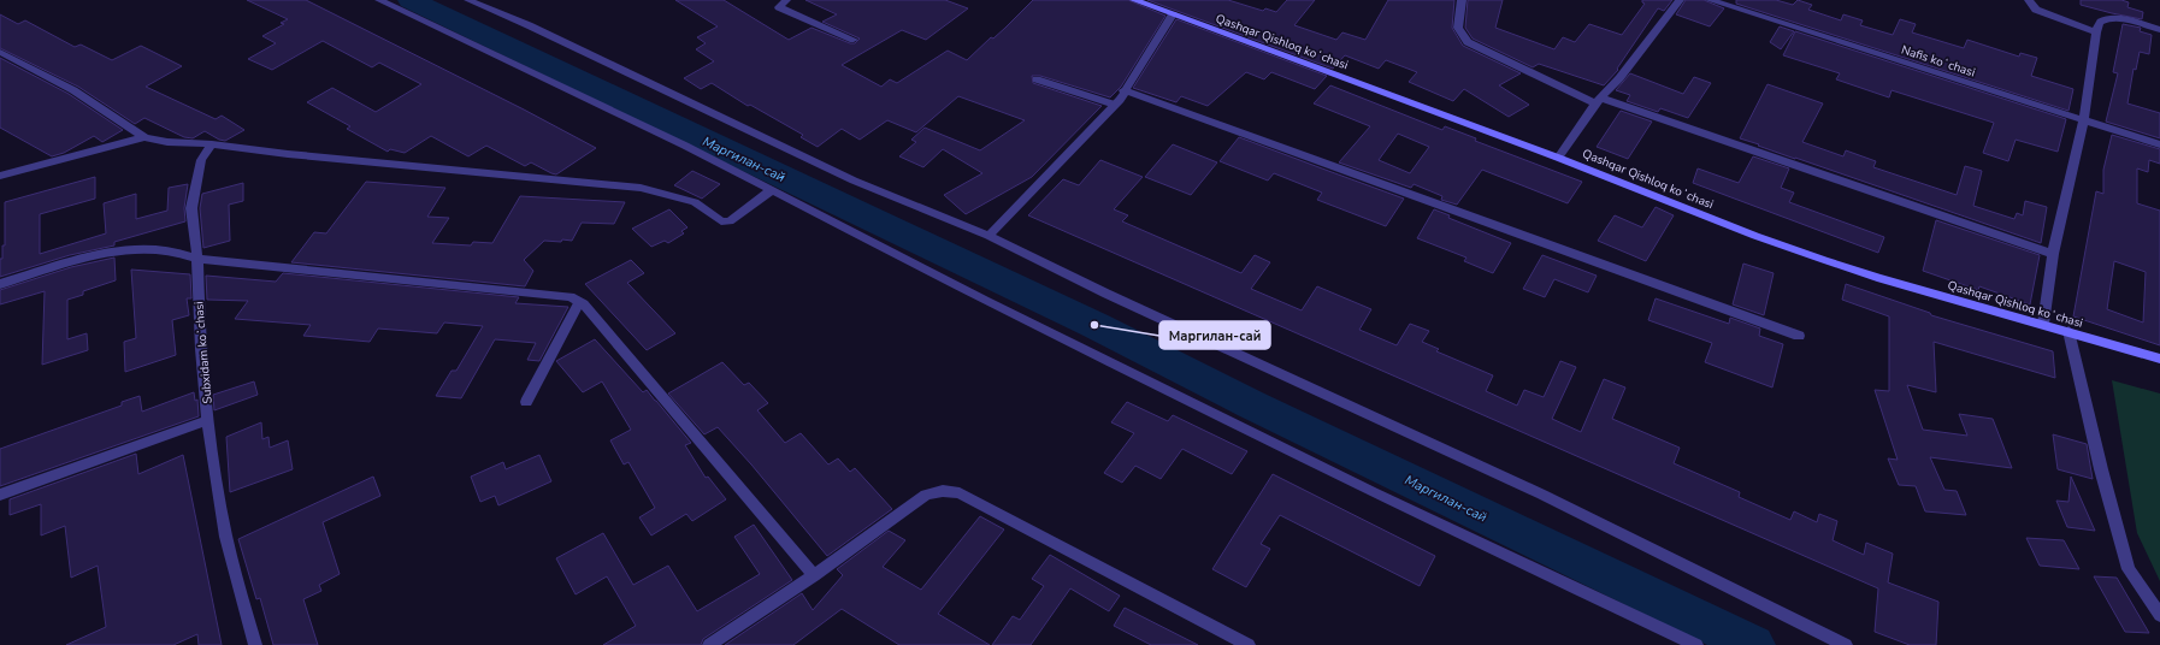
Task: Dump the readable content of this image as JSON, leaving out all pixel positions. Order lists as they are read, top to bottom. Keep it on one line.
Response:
{"streets":{"main road":["Qashqar Qishloq koʻchasi"],"street":["Nafis koʻchasi","Subxidam koʻchasi"]},"water":["Маргилан-сай"],"places":["Маргилан-сай"]}
